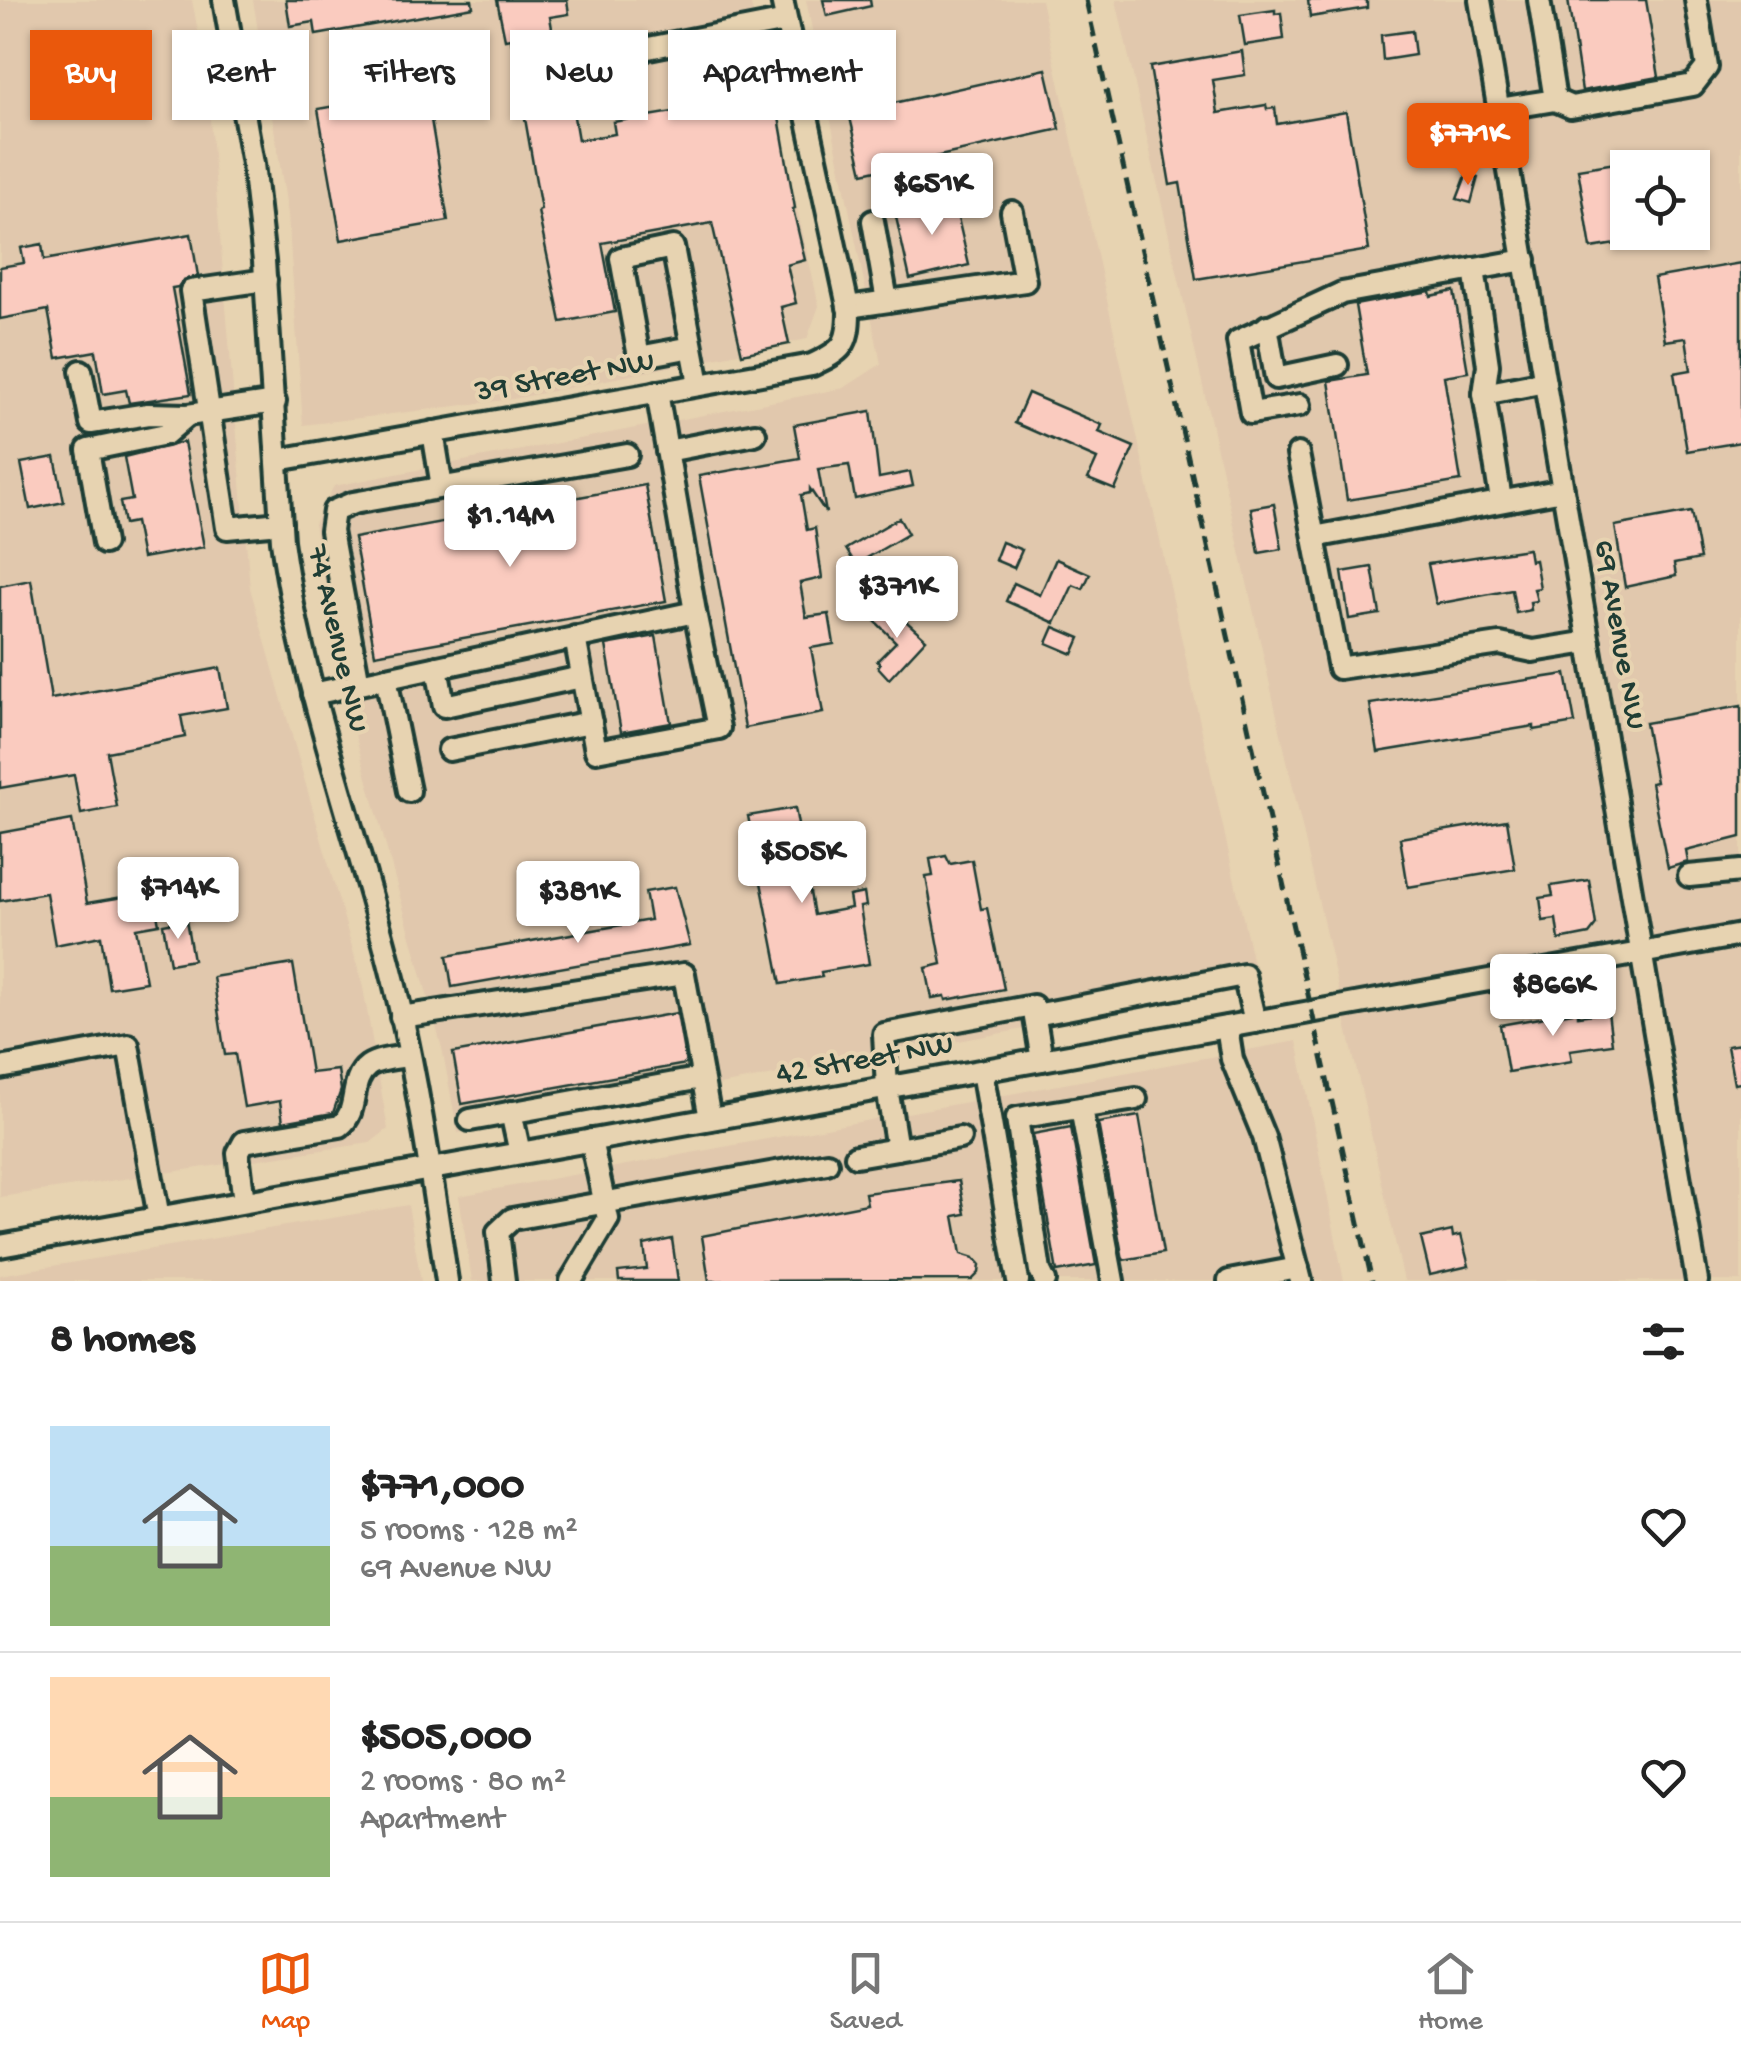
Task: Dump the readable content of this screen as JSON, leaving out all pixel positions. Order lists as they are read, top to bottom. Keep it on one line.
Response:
{"streets":{"street":["39 Street NW","69 Avenue NW","74 Avenue NW","42 Street NW"]},"crossings":[["39 Street NW","74 Avenue NW"],["69 Avenue NW","42 Street NW"],["74 Avenue NW","42 Street NW"]],"page":{"chip":["Buy","Rent","Filters","New","Apartment"],"price":["$771K","$651K","$1.14M","$371K","$505K","$714K","$381K","$866K"],"heading":"8 homes","list":[{"name":"$771,000","note":"5 rooms · 128 m² · 69 Avenue NW"},{"name":"$505,000","note":"2 rooms · 80 m² · Apartment"}],"tabs":["Map","Saved","Home"]}}
